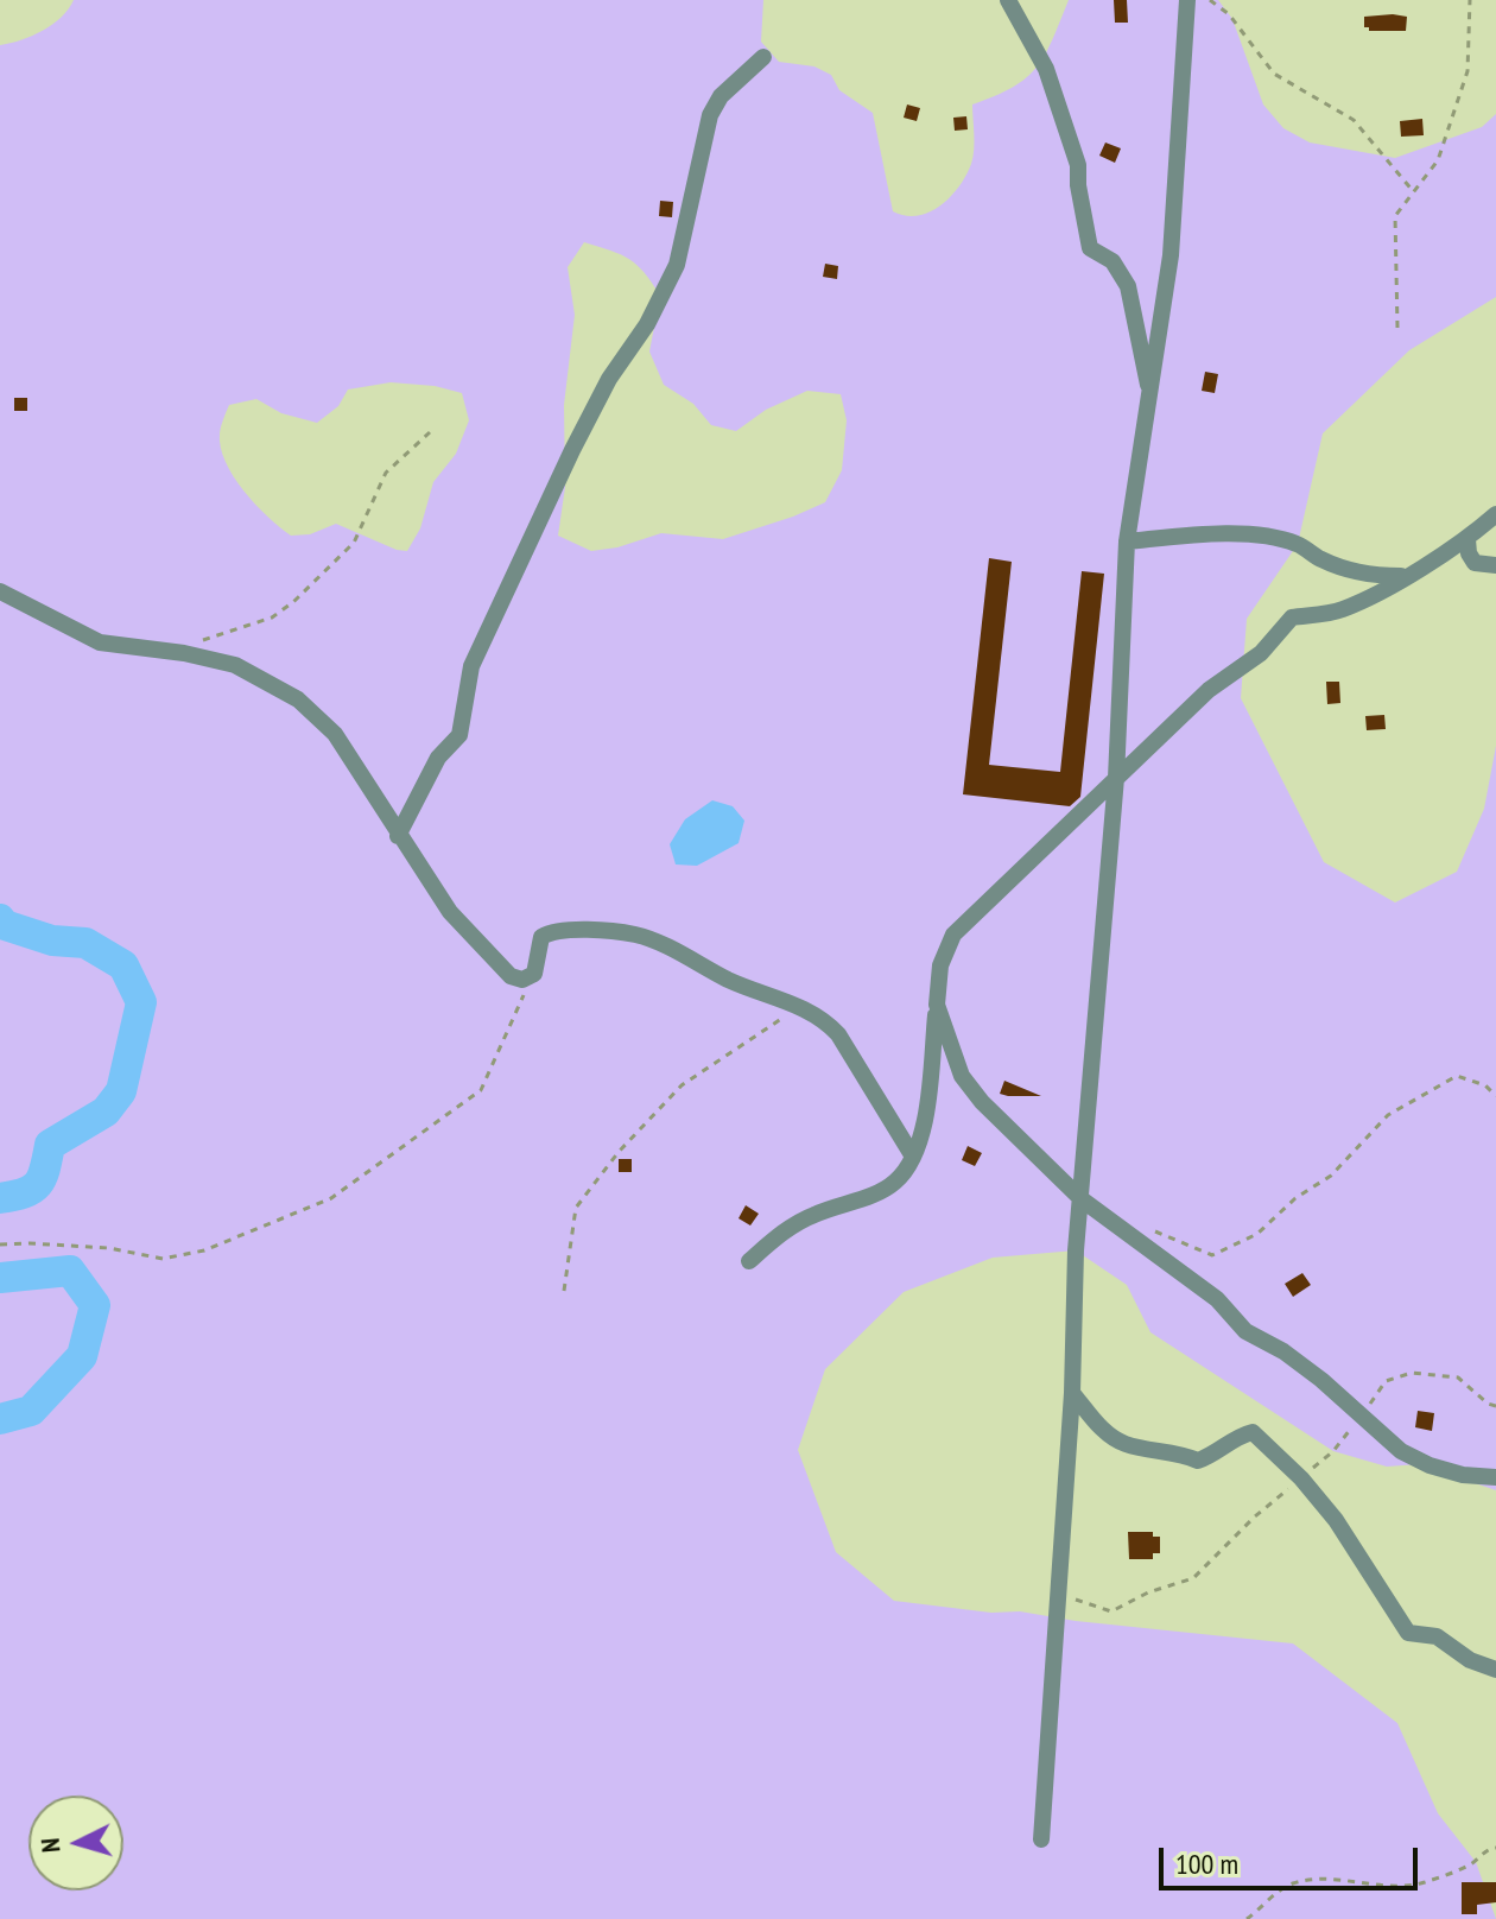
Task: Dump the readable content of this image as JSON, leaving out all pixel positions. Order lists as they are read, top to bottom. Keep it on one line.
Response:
{"scale_bar":"100 m","north":"left"}
